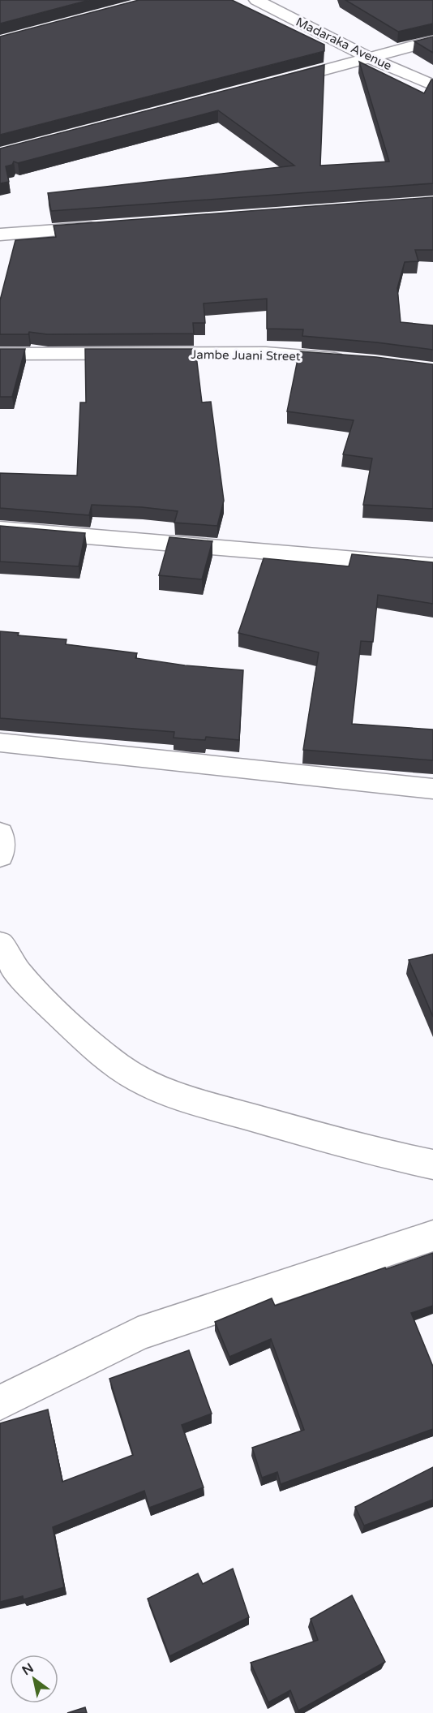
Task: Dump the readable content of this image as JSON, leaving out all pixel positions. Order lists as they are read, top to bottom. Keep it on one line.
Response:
{"streets":{"street":["Madaraka Avenue","Jambe Juani Street"]},"north":"top left"}
